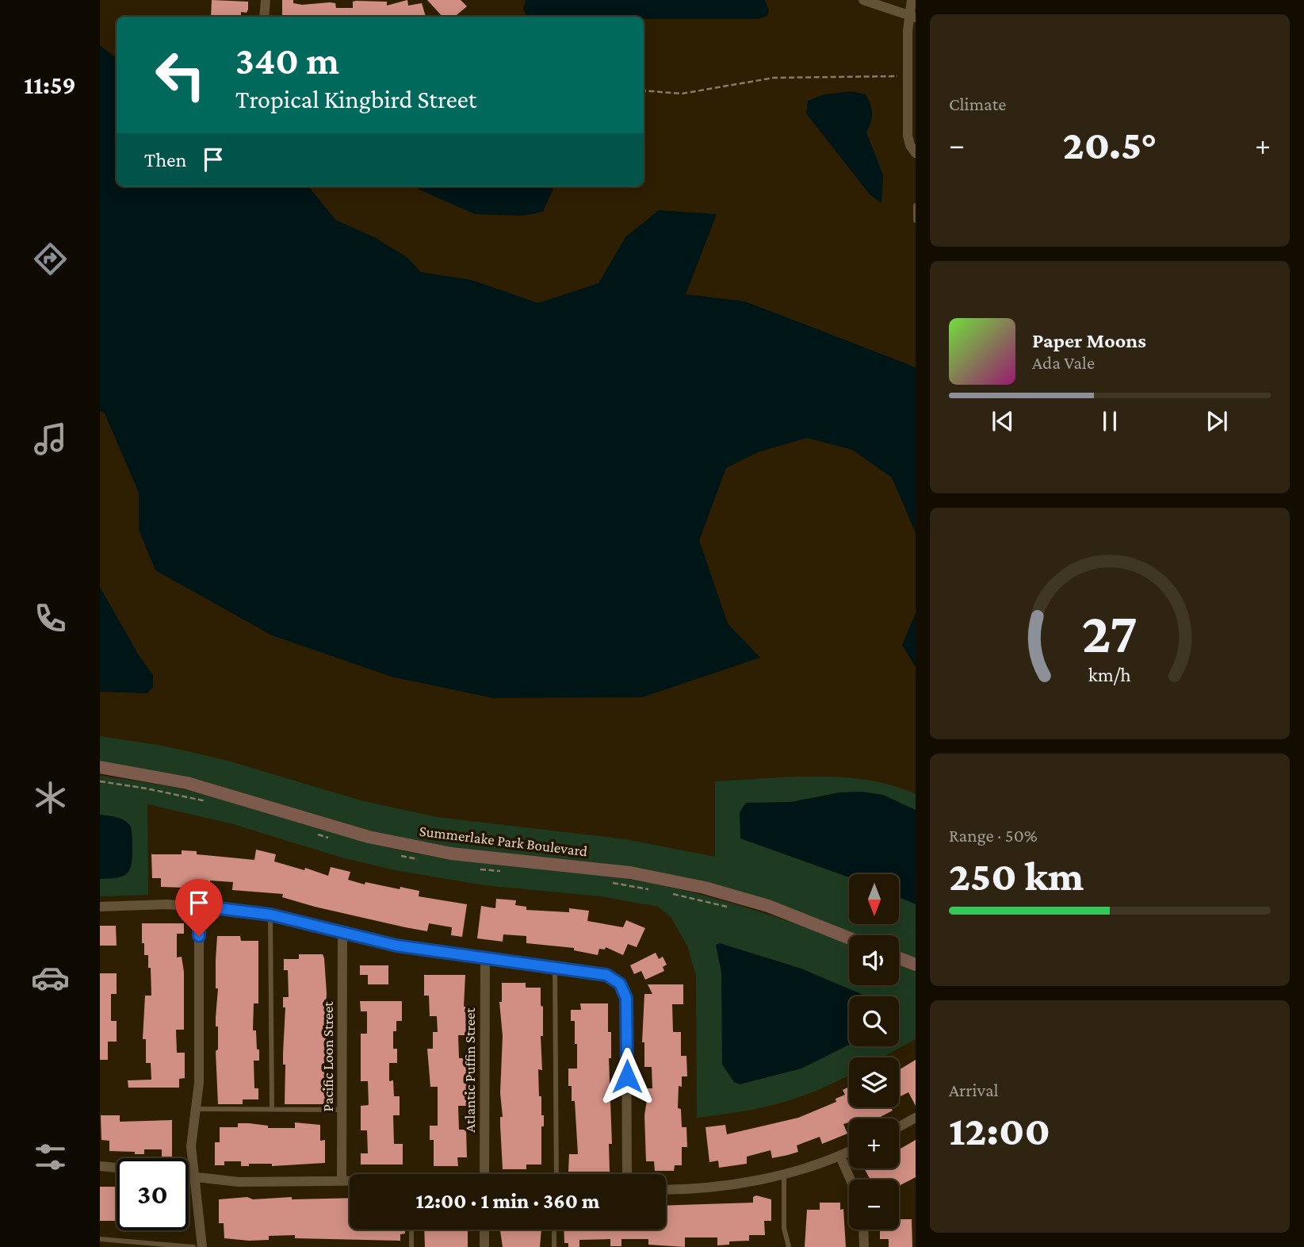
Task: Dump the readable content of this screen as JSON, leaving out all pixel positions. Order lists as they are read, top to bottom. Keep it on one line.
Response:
{"streets":{"main road":["Summerlake Park Boulevard"],"street":["Pacific Loon Street","Atlantic Puffin Street"]},"north":"bottom","page":{"tabs":"11:59","tile":["Climate",["Range · 50%","250 km"],["Arrival","12:00"]],"turn":["340 m","Tropical Kingbird Street"],"heat":["−","20.5°","+"],"then":"Then","song":["Paper Moons","Ada Vale"],"map_buttons":["+","−"],"limit":"30","trip":"12:00 · 1 min · 360 m","gauge":["27","km/h"]}}
